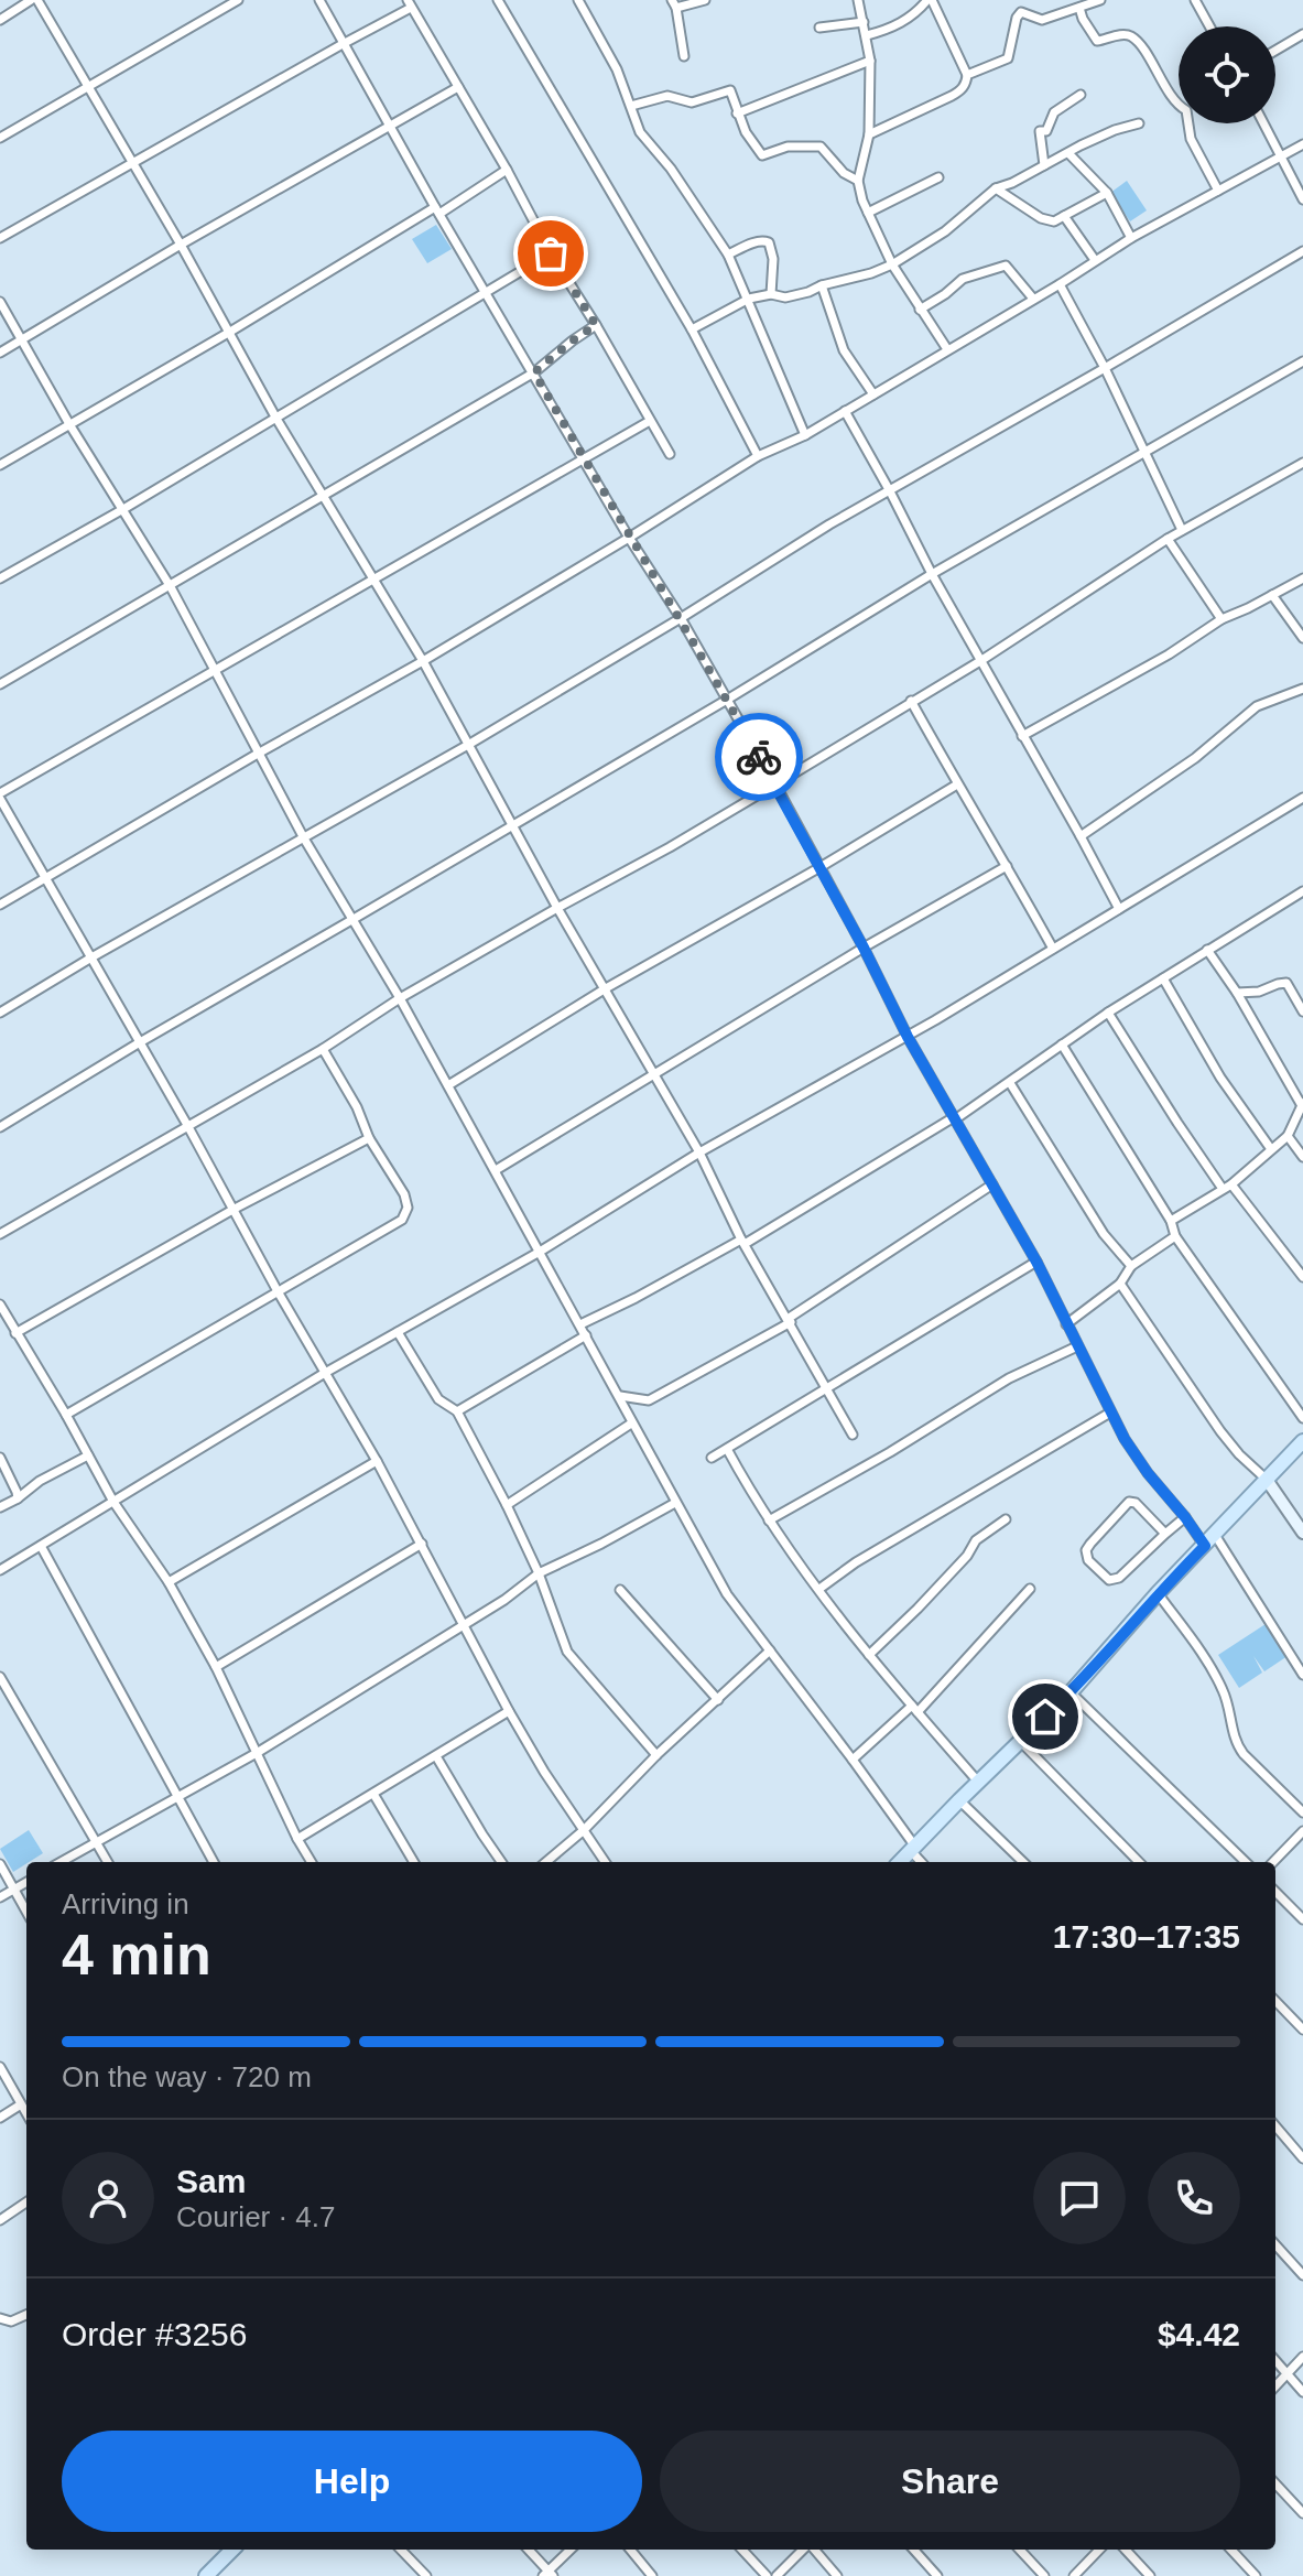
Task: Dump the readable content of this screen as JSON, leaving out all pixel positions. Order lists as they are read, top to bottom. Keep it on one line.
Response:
{"page":{"heading":["4 min","Arriving in","17:30–17:35"],"panel":["Sam","Courier · 4.7","Order #3256","$4.42"],"bar":"On the way · 720 m","buttons":["Help","Share"]}}
